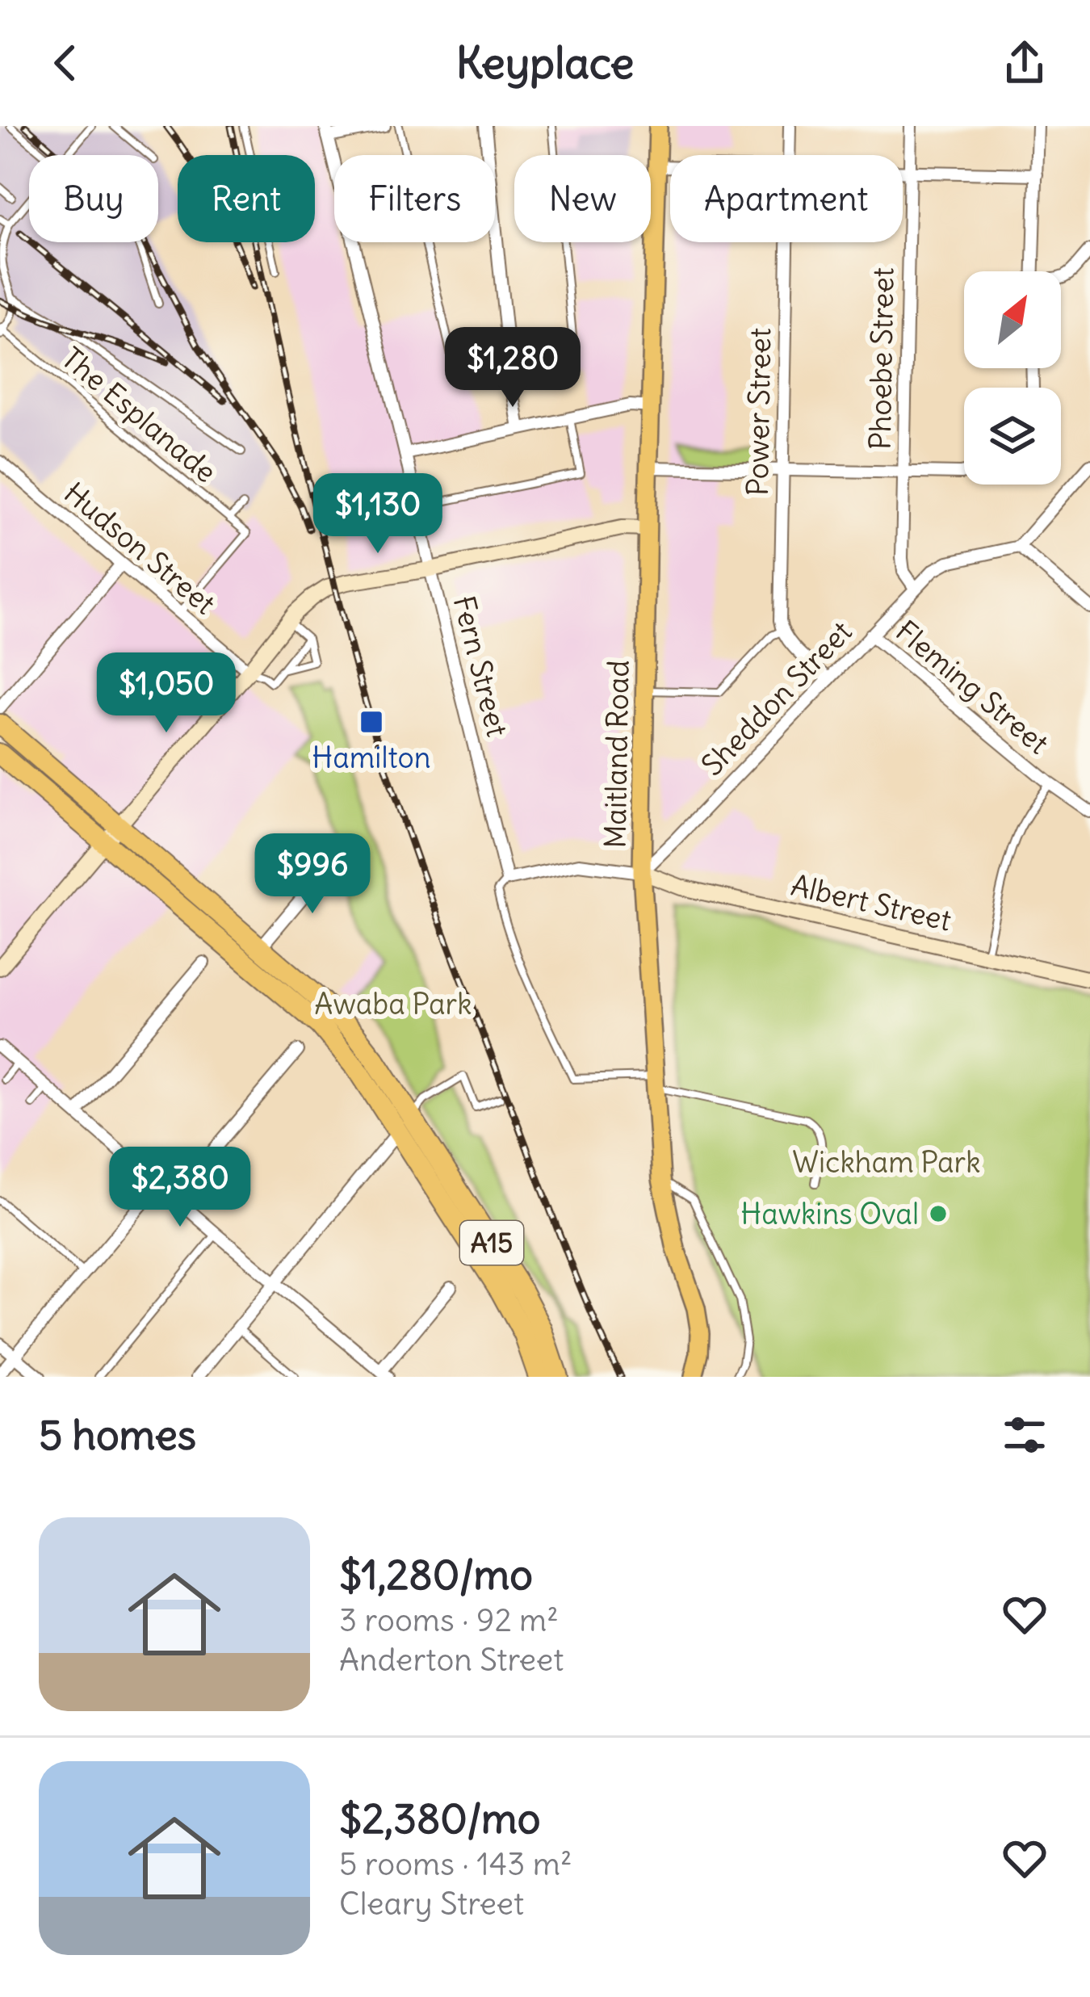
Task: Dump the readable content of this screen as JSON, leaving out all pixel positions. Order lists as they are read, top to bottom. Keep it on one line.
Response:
{"streets":{"highway":["A15"],"main road":["Maitland Road","Albert Street"],"street":["Phoebe Street","Power Street","Hudson Street","Fern Street","Fleming Street","Sheddon Street"],"lane":["The Esplanade"]},"crossings":[["Phoebe Street","Sheddon Street"],["The Esplanade","Hudson Street"],["Fleming Street","Sheddon Street"],["Sheddon Street","Maitland Road"],["Sheddon Street","Albert Street"],["Maitland Road","Albert Street"]],"parks":["Awaba Park","Wickham Park"],"places":{"transit":["Hamilton"],"other":["Hawkins Oval"]},"north":"top right","page":{"header":"Keyplace","chip":["Buy","Rent","Filters","New","Apartment"],"price":["$1,280","$1,130","$1,050","$996","$2,380"],"heading":"5 homes","list":[{"name":"$1,280/mo","note":"3 rooms · 92 m² · Anderton Street"},{"name":"$2,380/mo","note":"5 rooms · 143 m² · Cleary Street"}]}}
